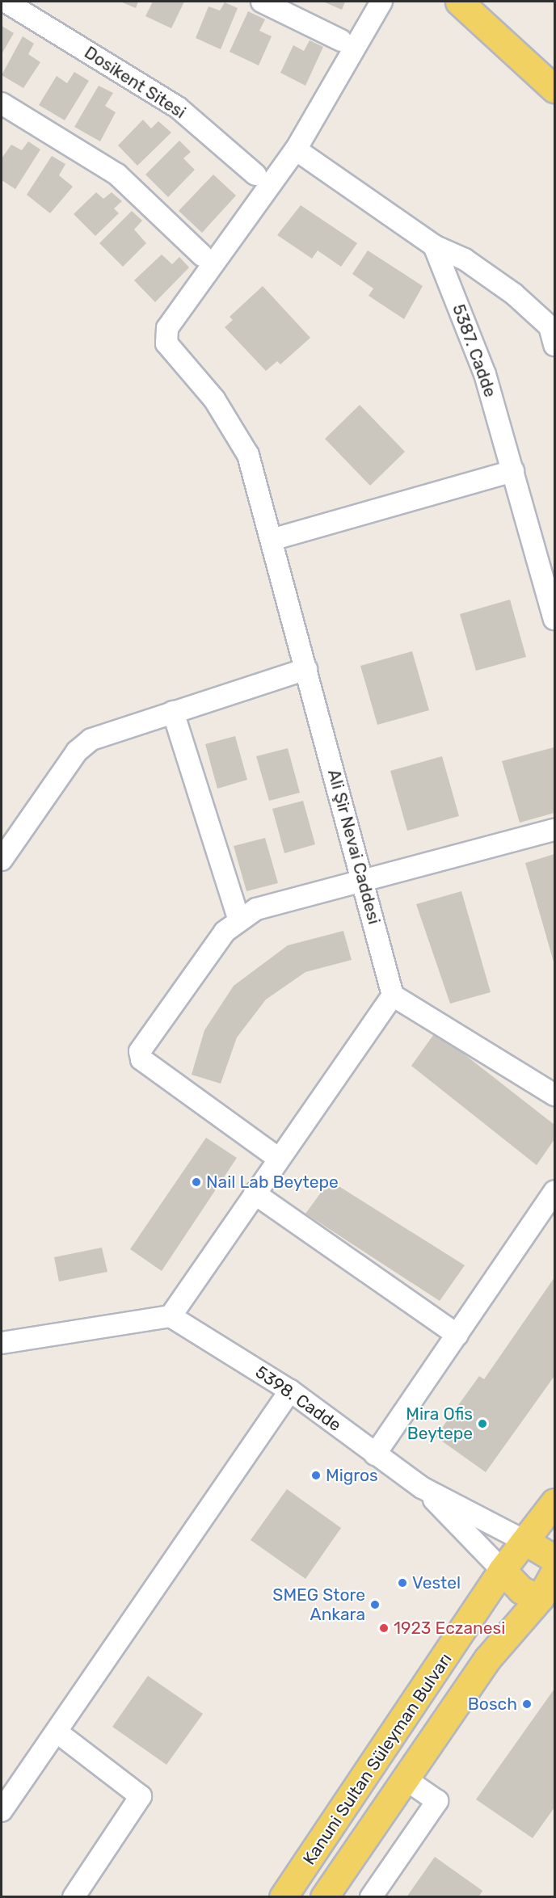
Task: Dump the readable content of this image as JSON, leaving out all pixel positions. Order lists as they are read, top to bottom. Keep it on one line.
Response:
{"streets":{"main road":["Kanuni Sultan Süleyman Bulvarı"],"street":["Dosikent Sitesi","5387. Cadde","Ali Şir Nevai Caddesi","5398. Cadde"]},"crossings":[["5398. Cadde","Kanuni Sultan Süleyman Bulvarı"]],"places":["Nail Lab Beytepe","Mira Ofis Beytepe","Migros","Vestel","SMEG Store Ankara","1923 Eczanesi","Bosch"]}
